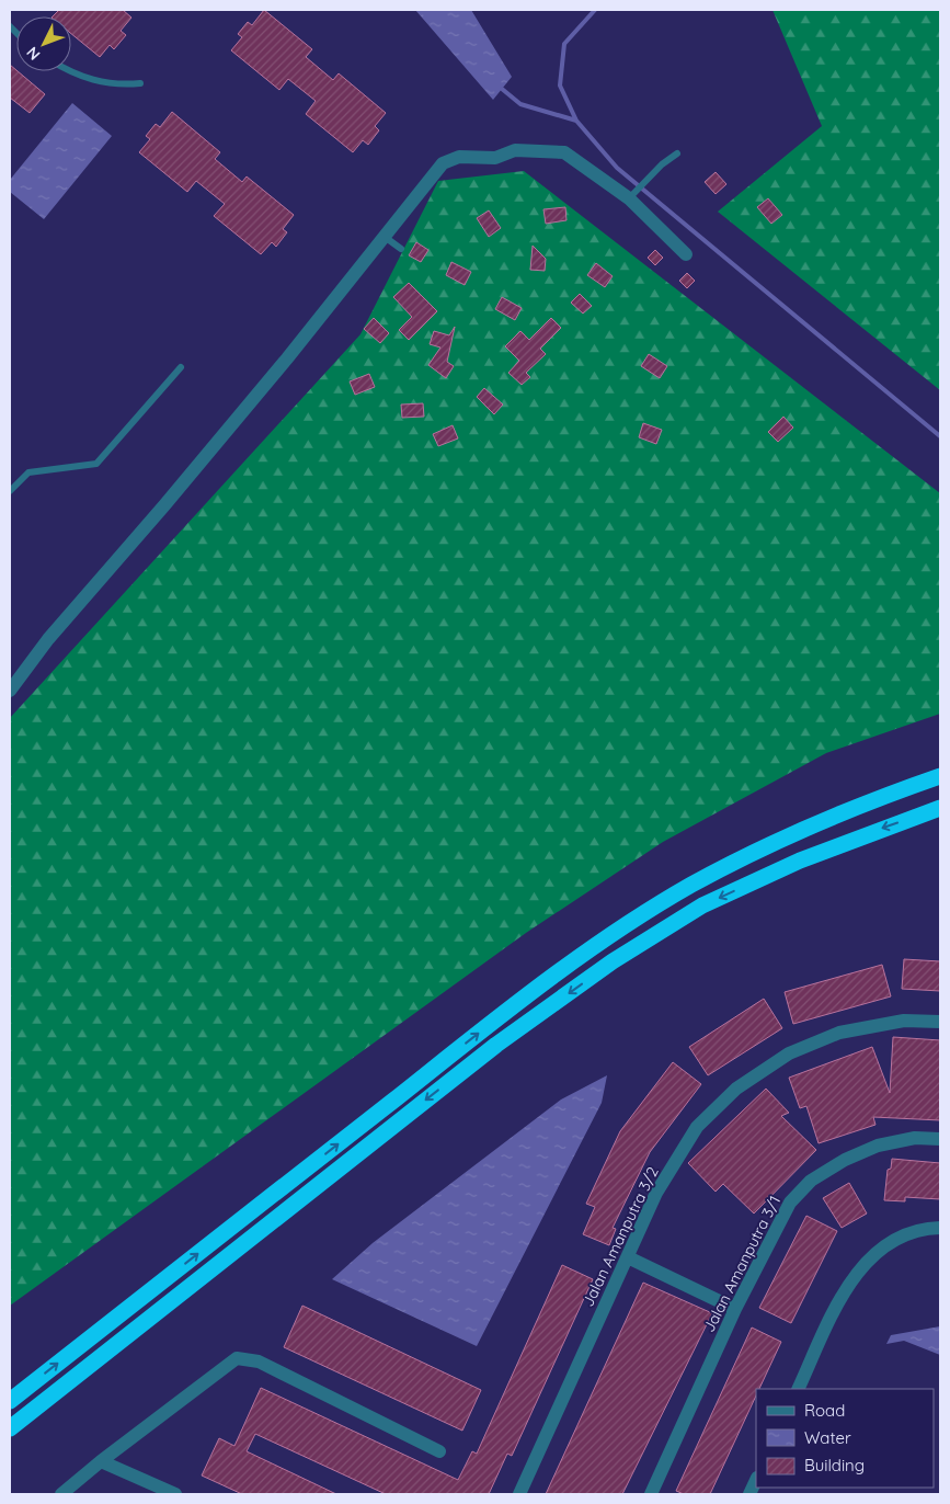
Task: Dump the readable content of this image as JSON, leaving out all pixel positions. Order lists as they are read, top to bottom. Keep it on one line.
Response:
{"streets":{"street":["Jalan Amanputra 3/2","Jalan Amanputra 3/1"]},"legend":["Road","Water","Building"],"north":"bottom left"}
